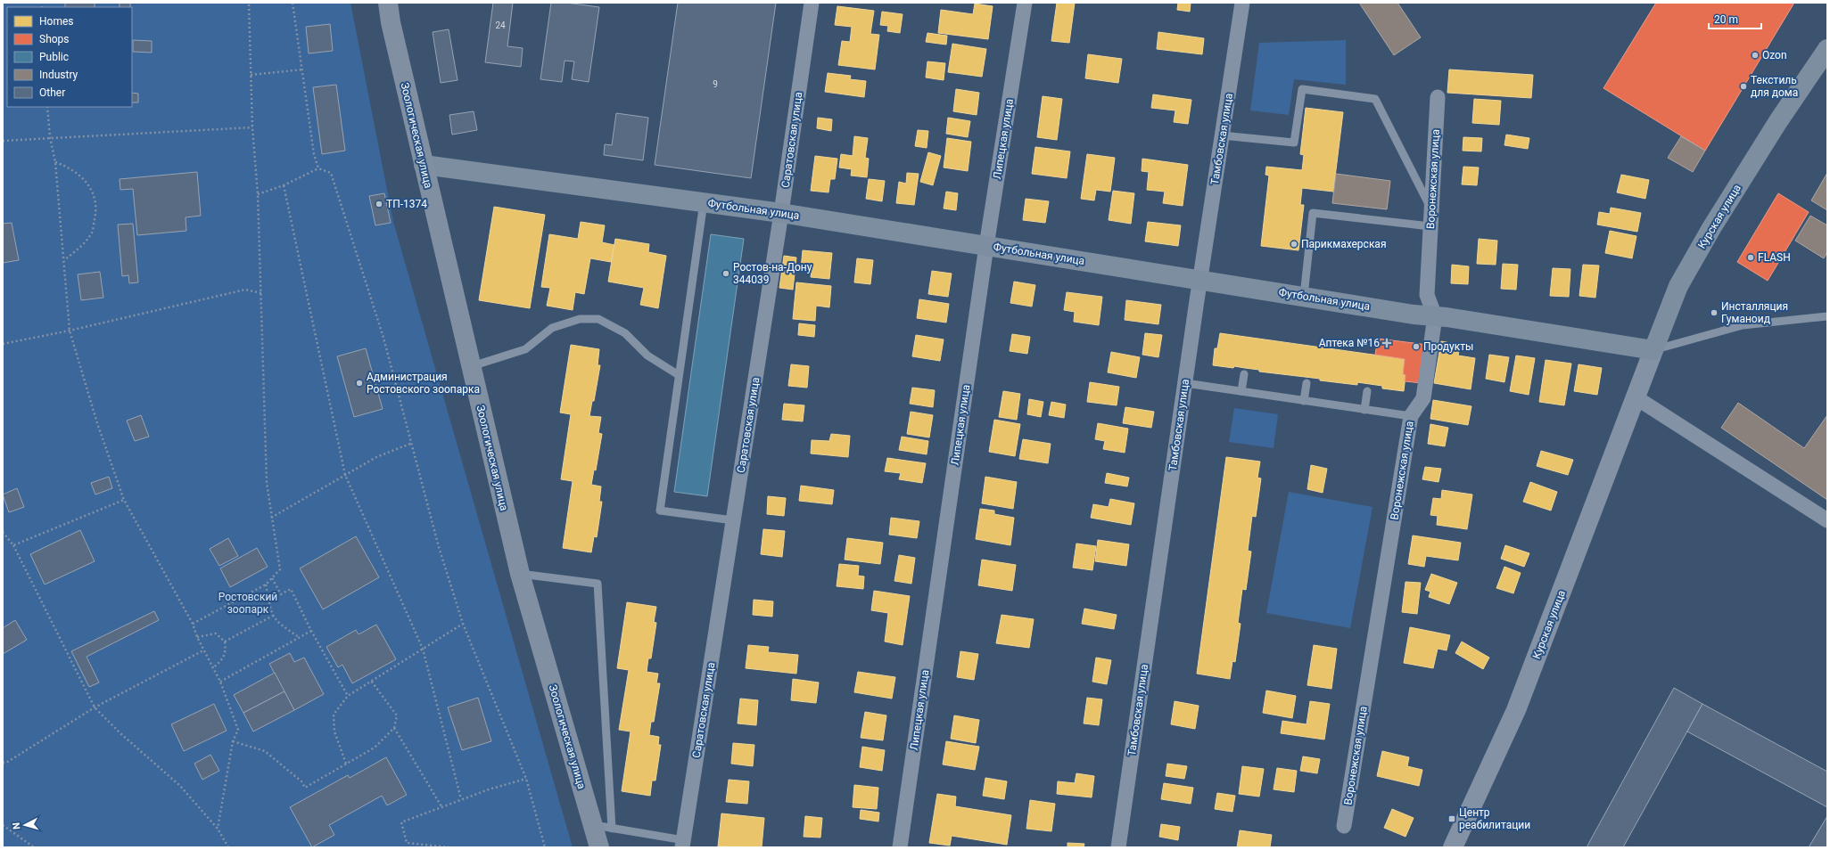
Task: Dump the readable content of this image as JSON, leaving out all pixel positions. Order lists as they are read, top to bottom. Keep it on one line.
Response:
{"streets":{"main road":["Зоологическая улица","Футбольная улица","Курская улица"],"street":["Липецкая улица","Тамбовская улица","Саратовская улица","Воронежская улица"]},"crossings":[["Зоологическая улица","Футбольная улица"],["Липецкая улица","Футбольная улица"],["Тамбовская улица","Футбольная улица"],["Саратовская улица","Футбольная улица"],["Воронежская улица","Футбольная улица"],["Футбольная улица","Курская улица"]],"parks":["Ростовский зоопарк"],"places":{"other":["Ozon","Текстиль для дома","ТП-1374","Парикмахерская","FLASH","Ростов-на-Дону 344039","Инсталляция Гуманоид","Продукты","Администрация Ростовского зоопарка"],"health":["Аптека №16"],"transit":["Центр реабилитации"]},"house_numbers":["24","9"],"legend":["Homes","Shops","Public","Industry","Other"],"scale_bar":"20 m","north":"left"}
